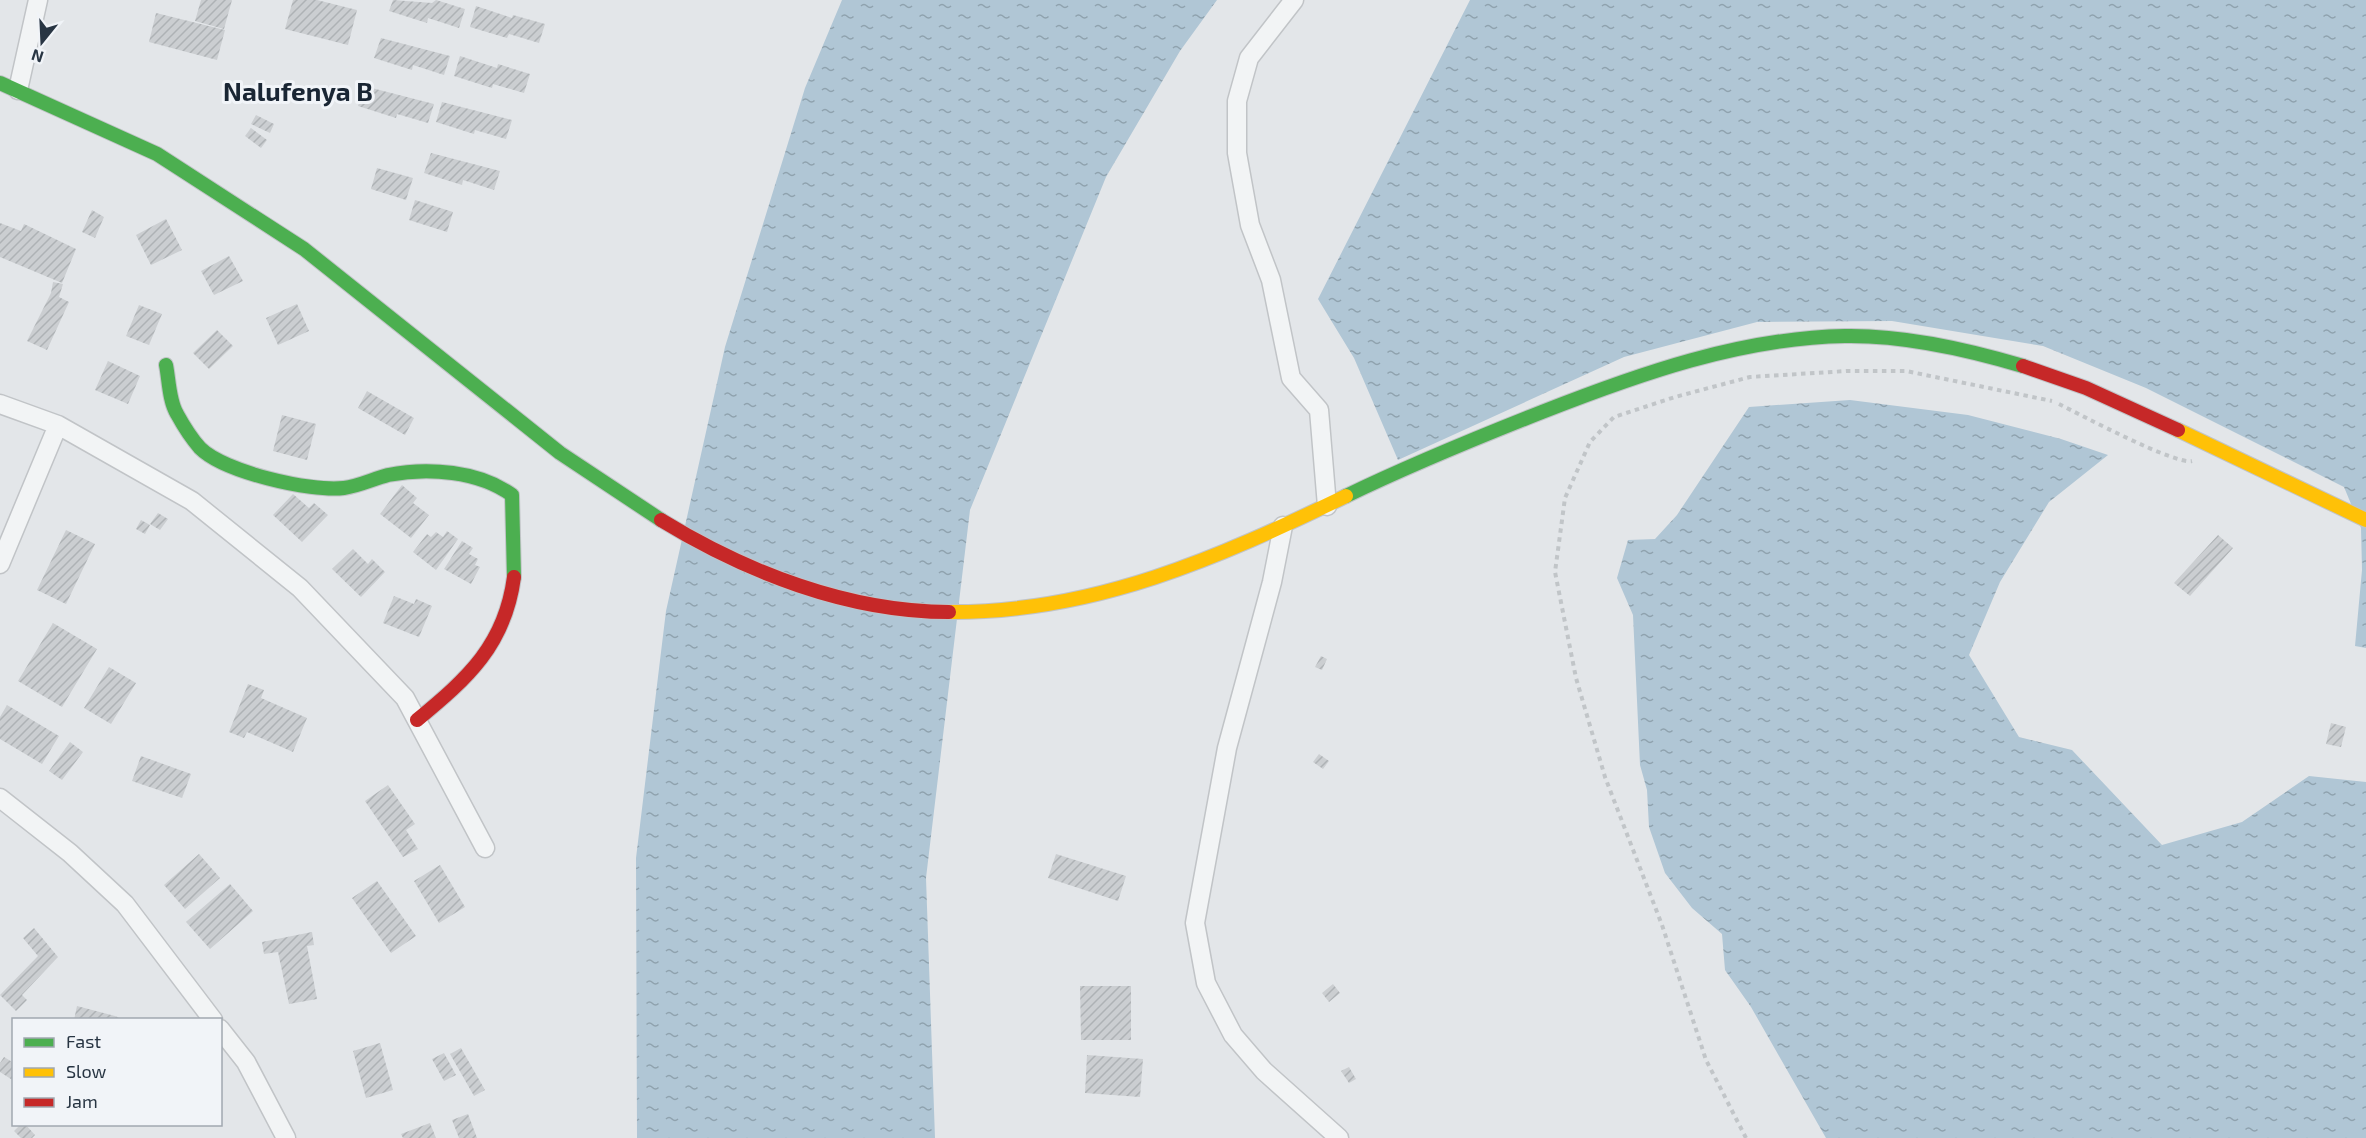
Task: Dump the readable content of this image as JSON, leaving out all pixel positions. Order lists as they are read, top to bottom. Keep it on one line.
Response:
{"districts":["Nalufenya B"],"legend":["Fast","Slow","Jam"],"north":"bottom"}
